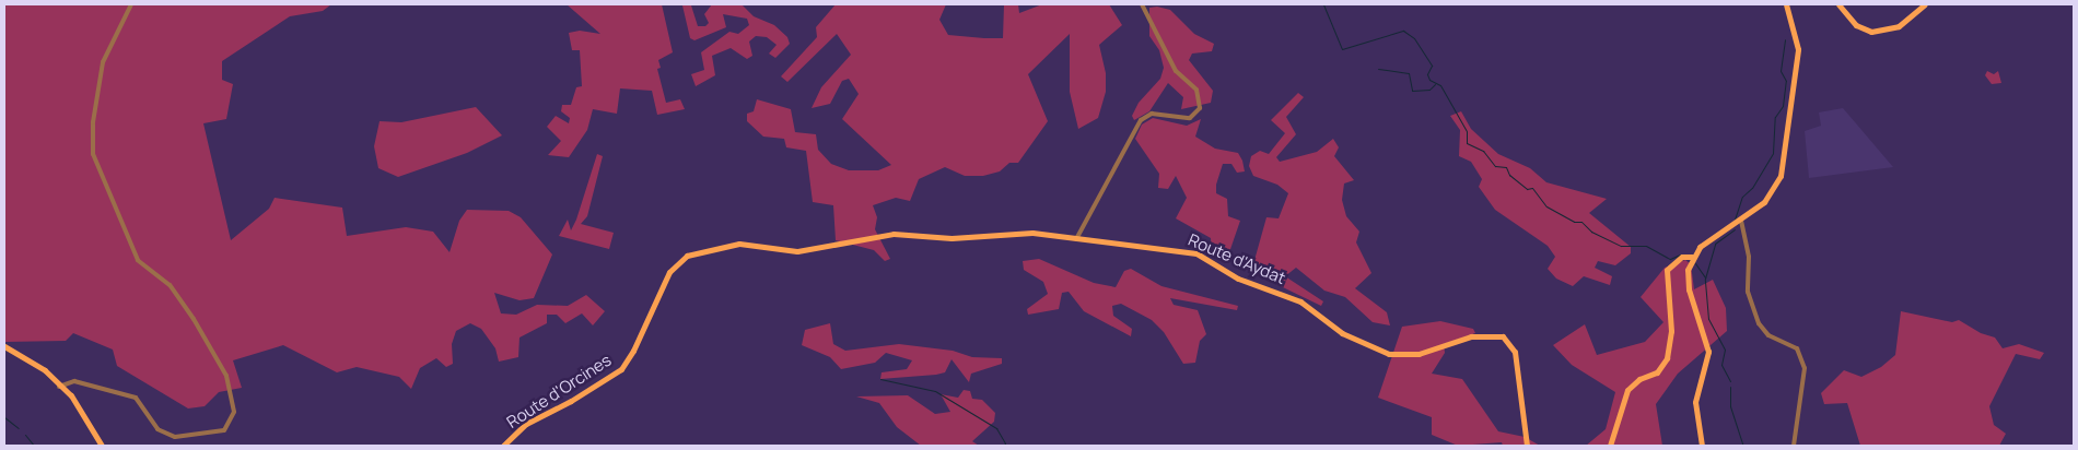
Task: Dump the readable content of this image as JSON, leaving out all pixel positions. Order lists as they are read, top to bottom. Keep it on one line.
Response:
{"streets":{"main road":["Route d'Aydat","Route d'Orcines"]},"crossings":[["Route d'Aydat","Route d'Orcines"]]}
